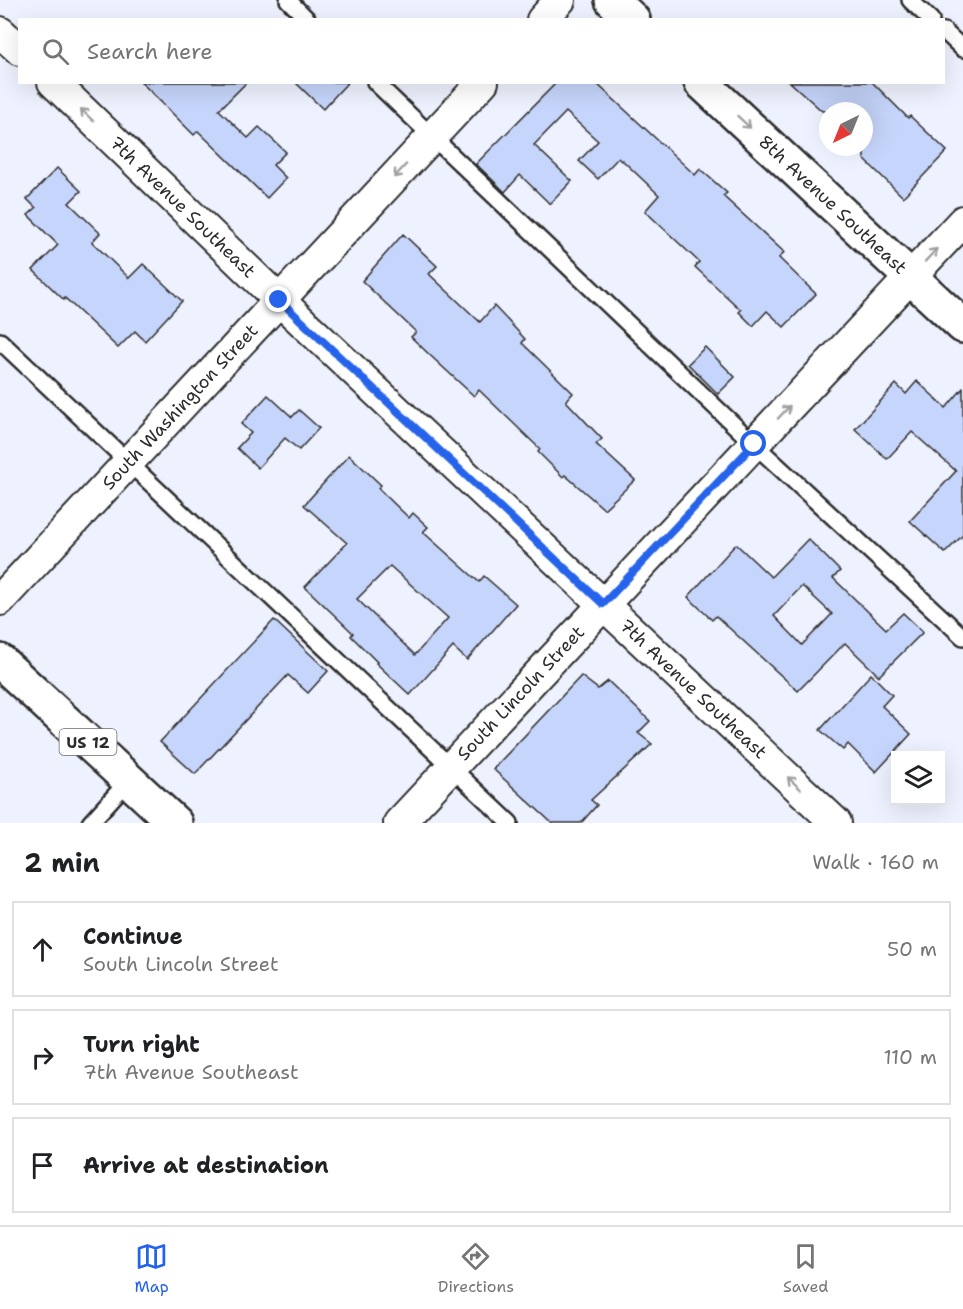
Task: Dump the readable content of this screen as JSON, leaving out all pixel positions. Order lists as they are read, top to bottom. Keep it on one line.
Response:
{"streets":{"main road":["8th Avenue Southeast","US 12"],"street":["7th Avenue Southeast","South Washington Street","South Lincoln Street"]},"crossings":[["8th Avenue Southeast","South Lincoln Street"],["7th Avenue Southeast","South Washington Street"],["7th Avenue Southeast","South Lincoln Street"]],"one_way":["8th Avenue Southeast","7th Avenue Southeast","South Lincoln Street"],"north":"bottom left","page":{"search":"Search here","heading":["2 min","Walk · 160 m"],"list":[["Continue","South Lincoln Street","50 m"],["Turn right","7th Avenue Southeast","110 m"],"Arrive at destination"],"nav":["Map","Directions","Saved"]}}
